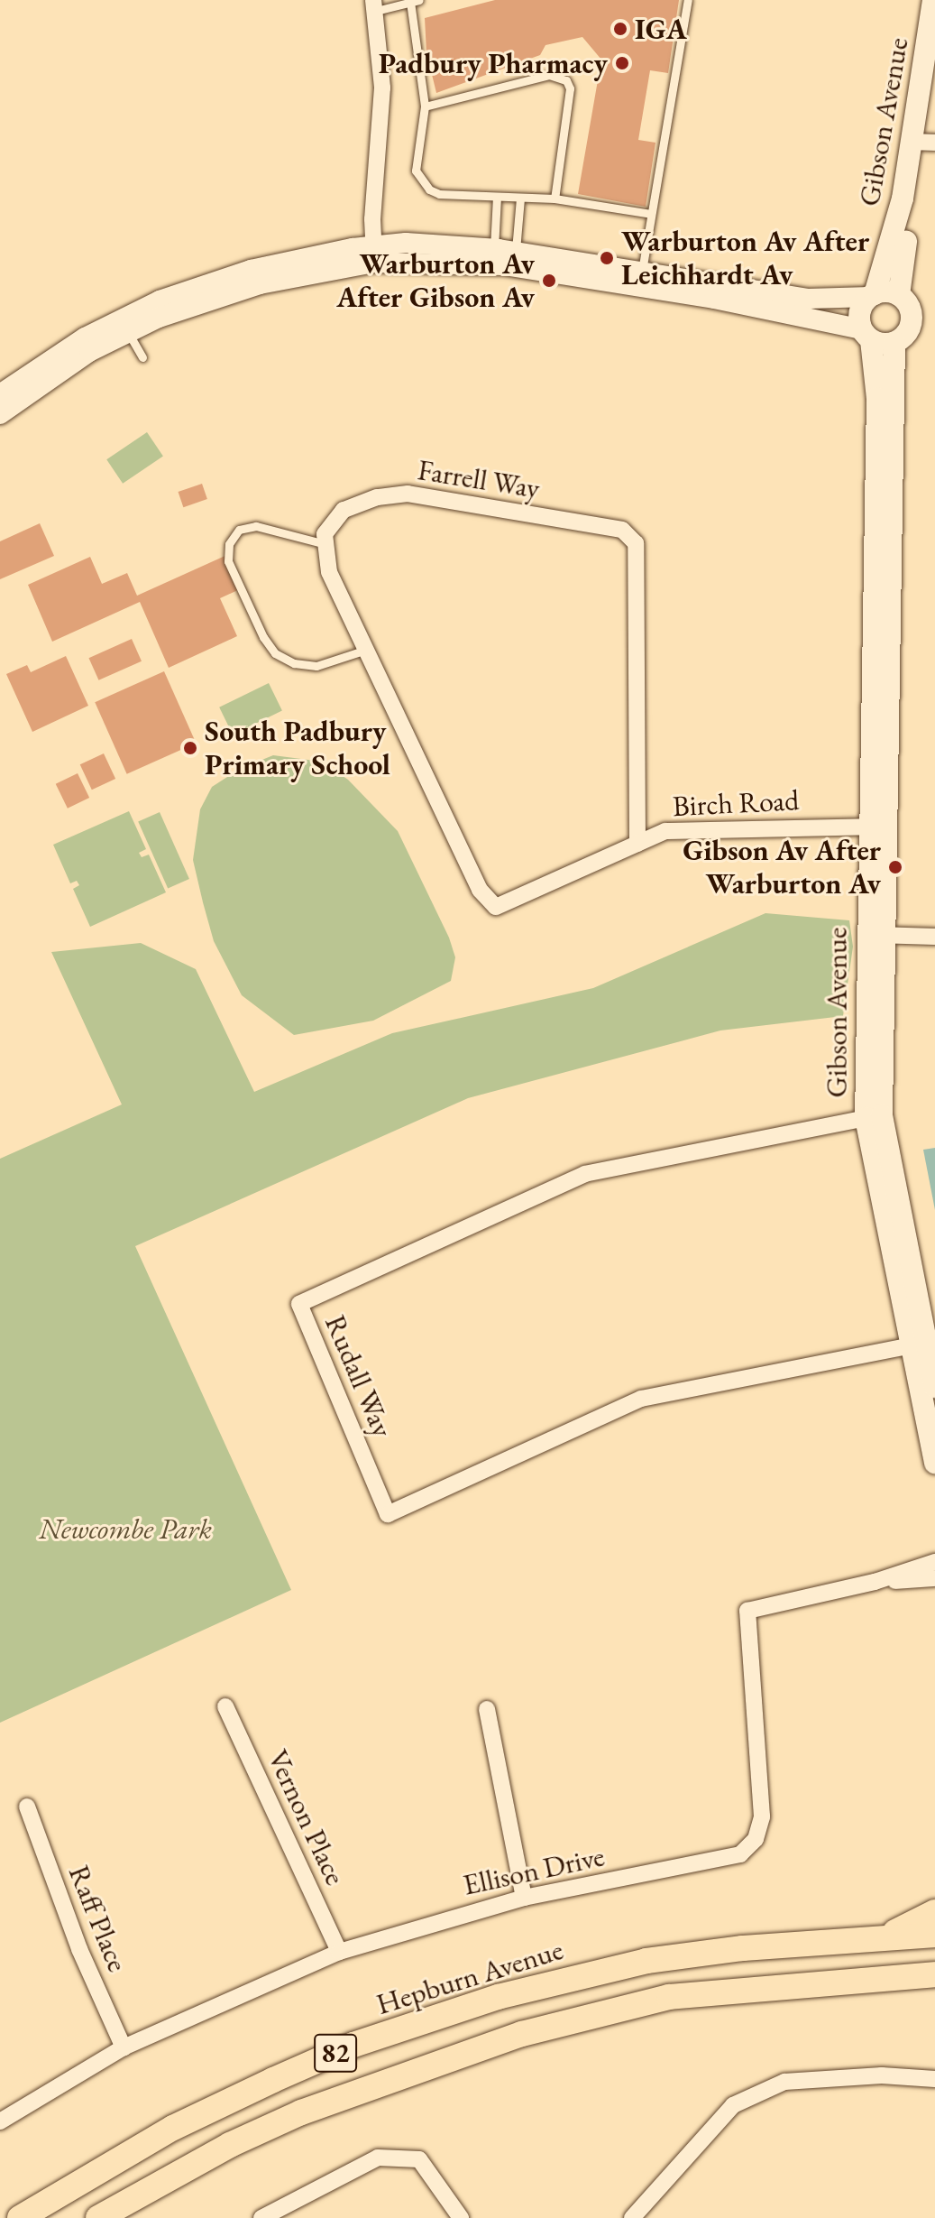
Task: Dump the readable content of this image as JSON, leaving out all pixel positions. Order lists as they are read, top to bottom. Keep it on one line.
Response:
{"streets":{"main road":["Gibson Avenue","Hepburn Avenue","82"],"street":["Farrell Way","Birch Road","Rudall Way","Vernon Place","Ellison Drive","Raff Place"]},"crossings":[["Gibson Avenue","Birch Road"],["Gibson Avenue","Rudall Way"],["Farrell Way","Birch Road"],["Vernon Place","Ellison Drive"],["Ellison Drive","Raff Place"]],"parks":["Newcombe Park"],"places":["IGA","Padbury Pharmacy","Warburton Av After Leichhardt Av","Warburton Av After Gibson Av","South Padbury Primary School","Gibson Av After Warburton Av"]}
